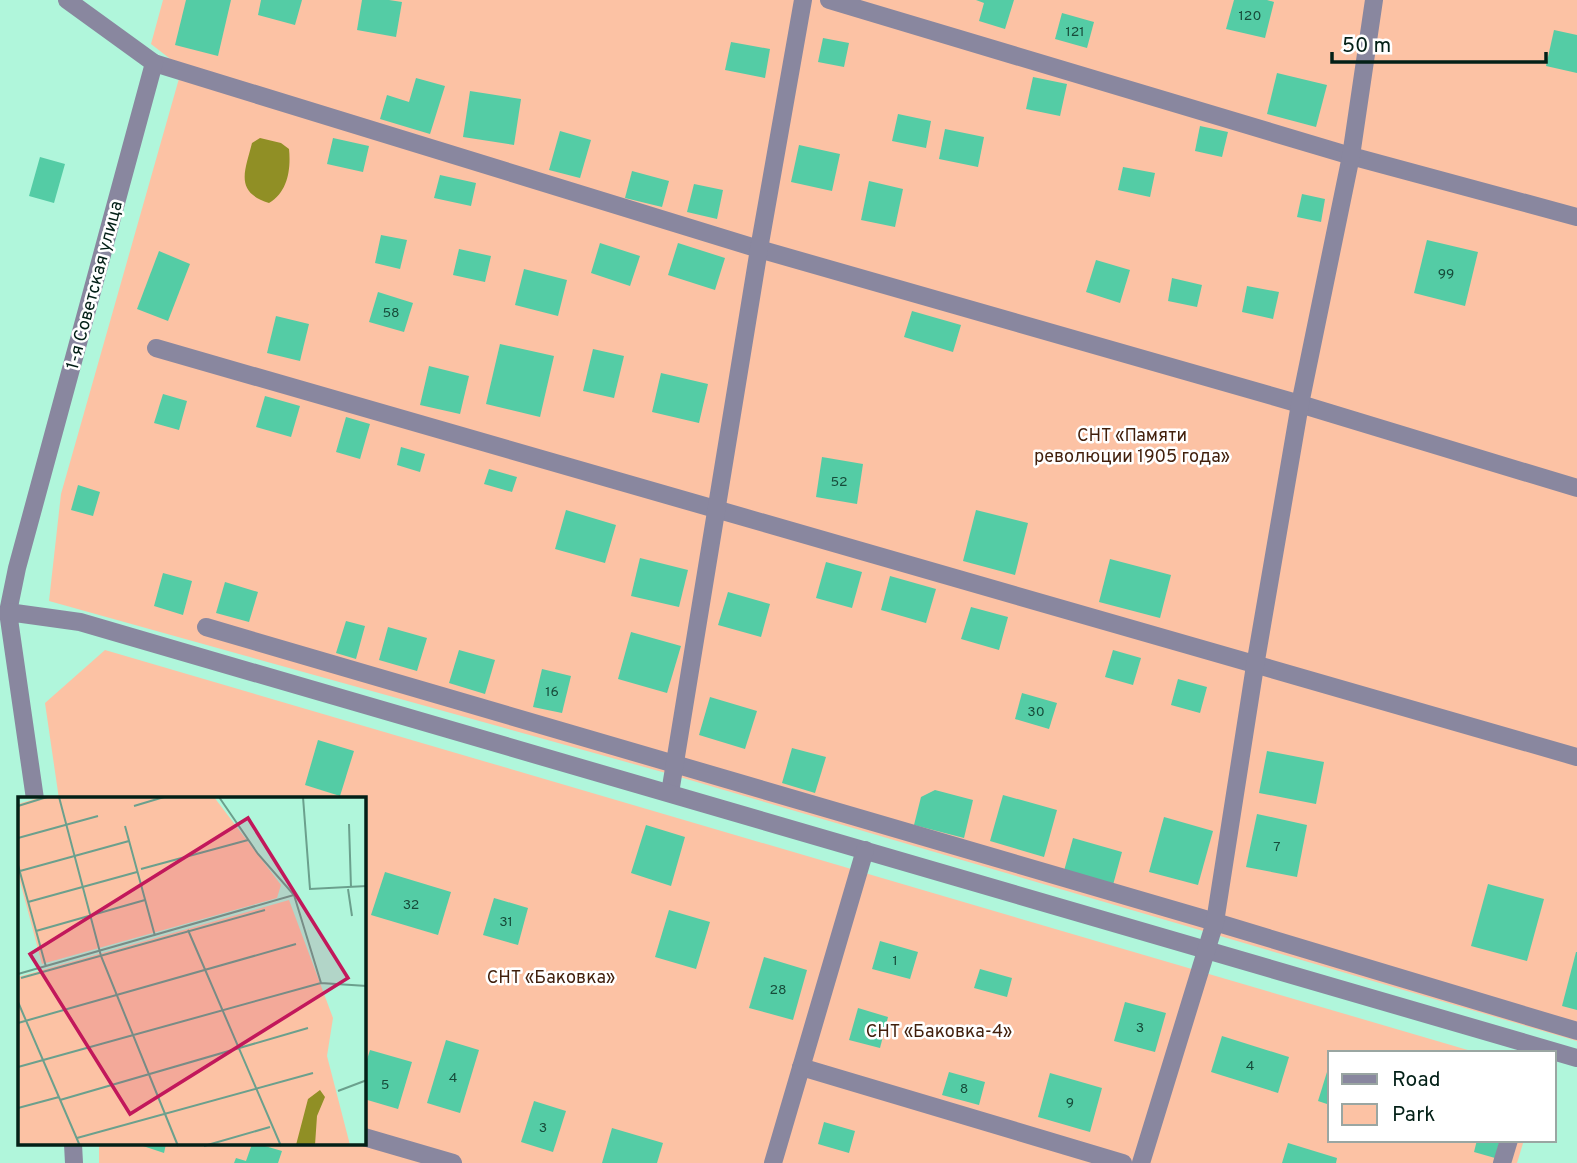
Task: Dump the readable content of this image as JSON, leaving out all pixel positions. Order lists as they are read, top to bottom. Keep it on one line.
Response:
{"streets":{"street":["1-я Советская улица"]},"parks":["СНТ «Памяти революции 1905 года»","СНТ «Баковка»","СНТ «Баковка-4»"],"house_numbers":["120","121","99","58","52","16","30","7","32","31","1","28","3","4","4","5","8","9","3"],"legend":["Road","Park"],"scale_bar":"50 m"}
